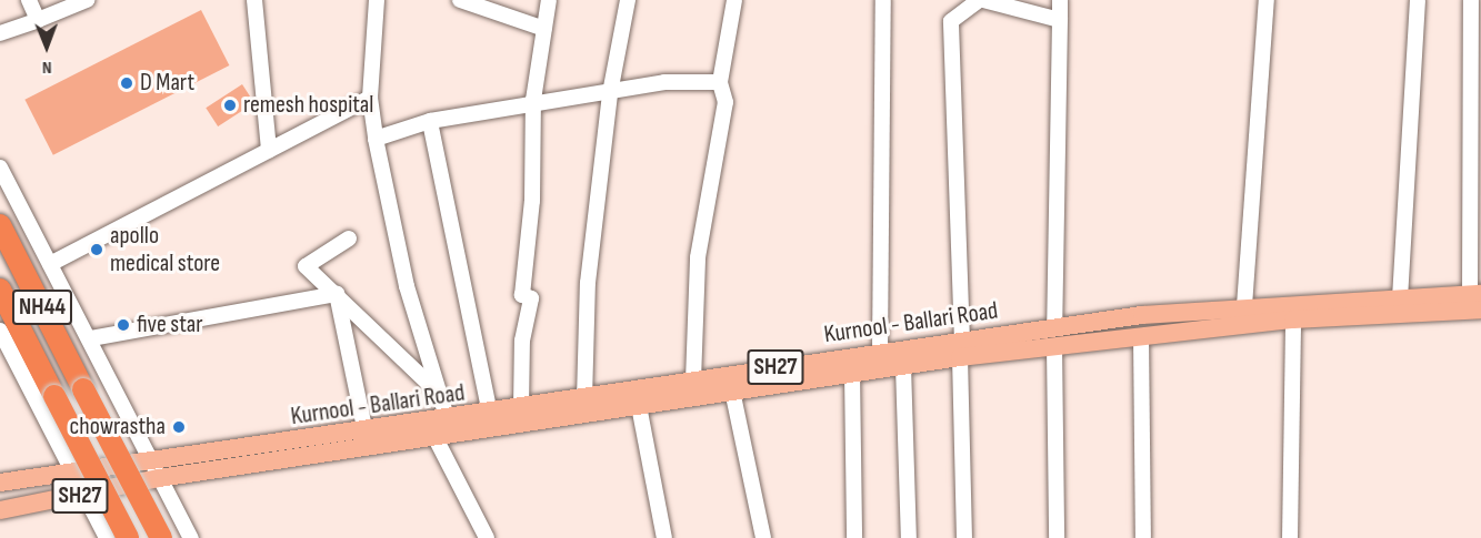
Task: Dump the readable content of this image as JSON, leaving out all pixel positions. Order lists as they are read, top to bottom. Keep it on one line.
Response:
{"streets":{"highway":["NH44"],"main road":["Kurnool - Ballari Road","SH27"]},"crossings":[["Kurnool - Ballari Road","SH27"]],"places":["D Mart","remesh hospital","apollo medical store","five star","chowrastha"],"north":"bottom"}
